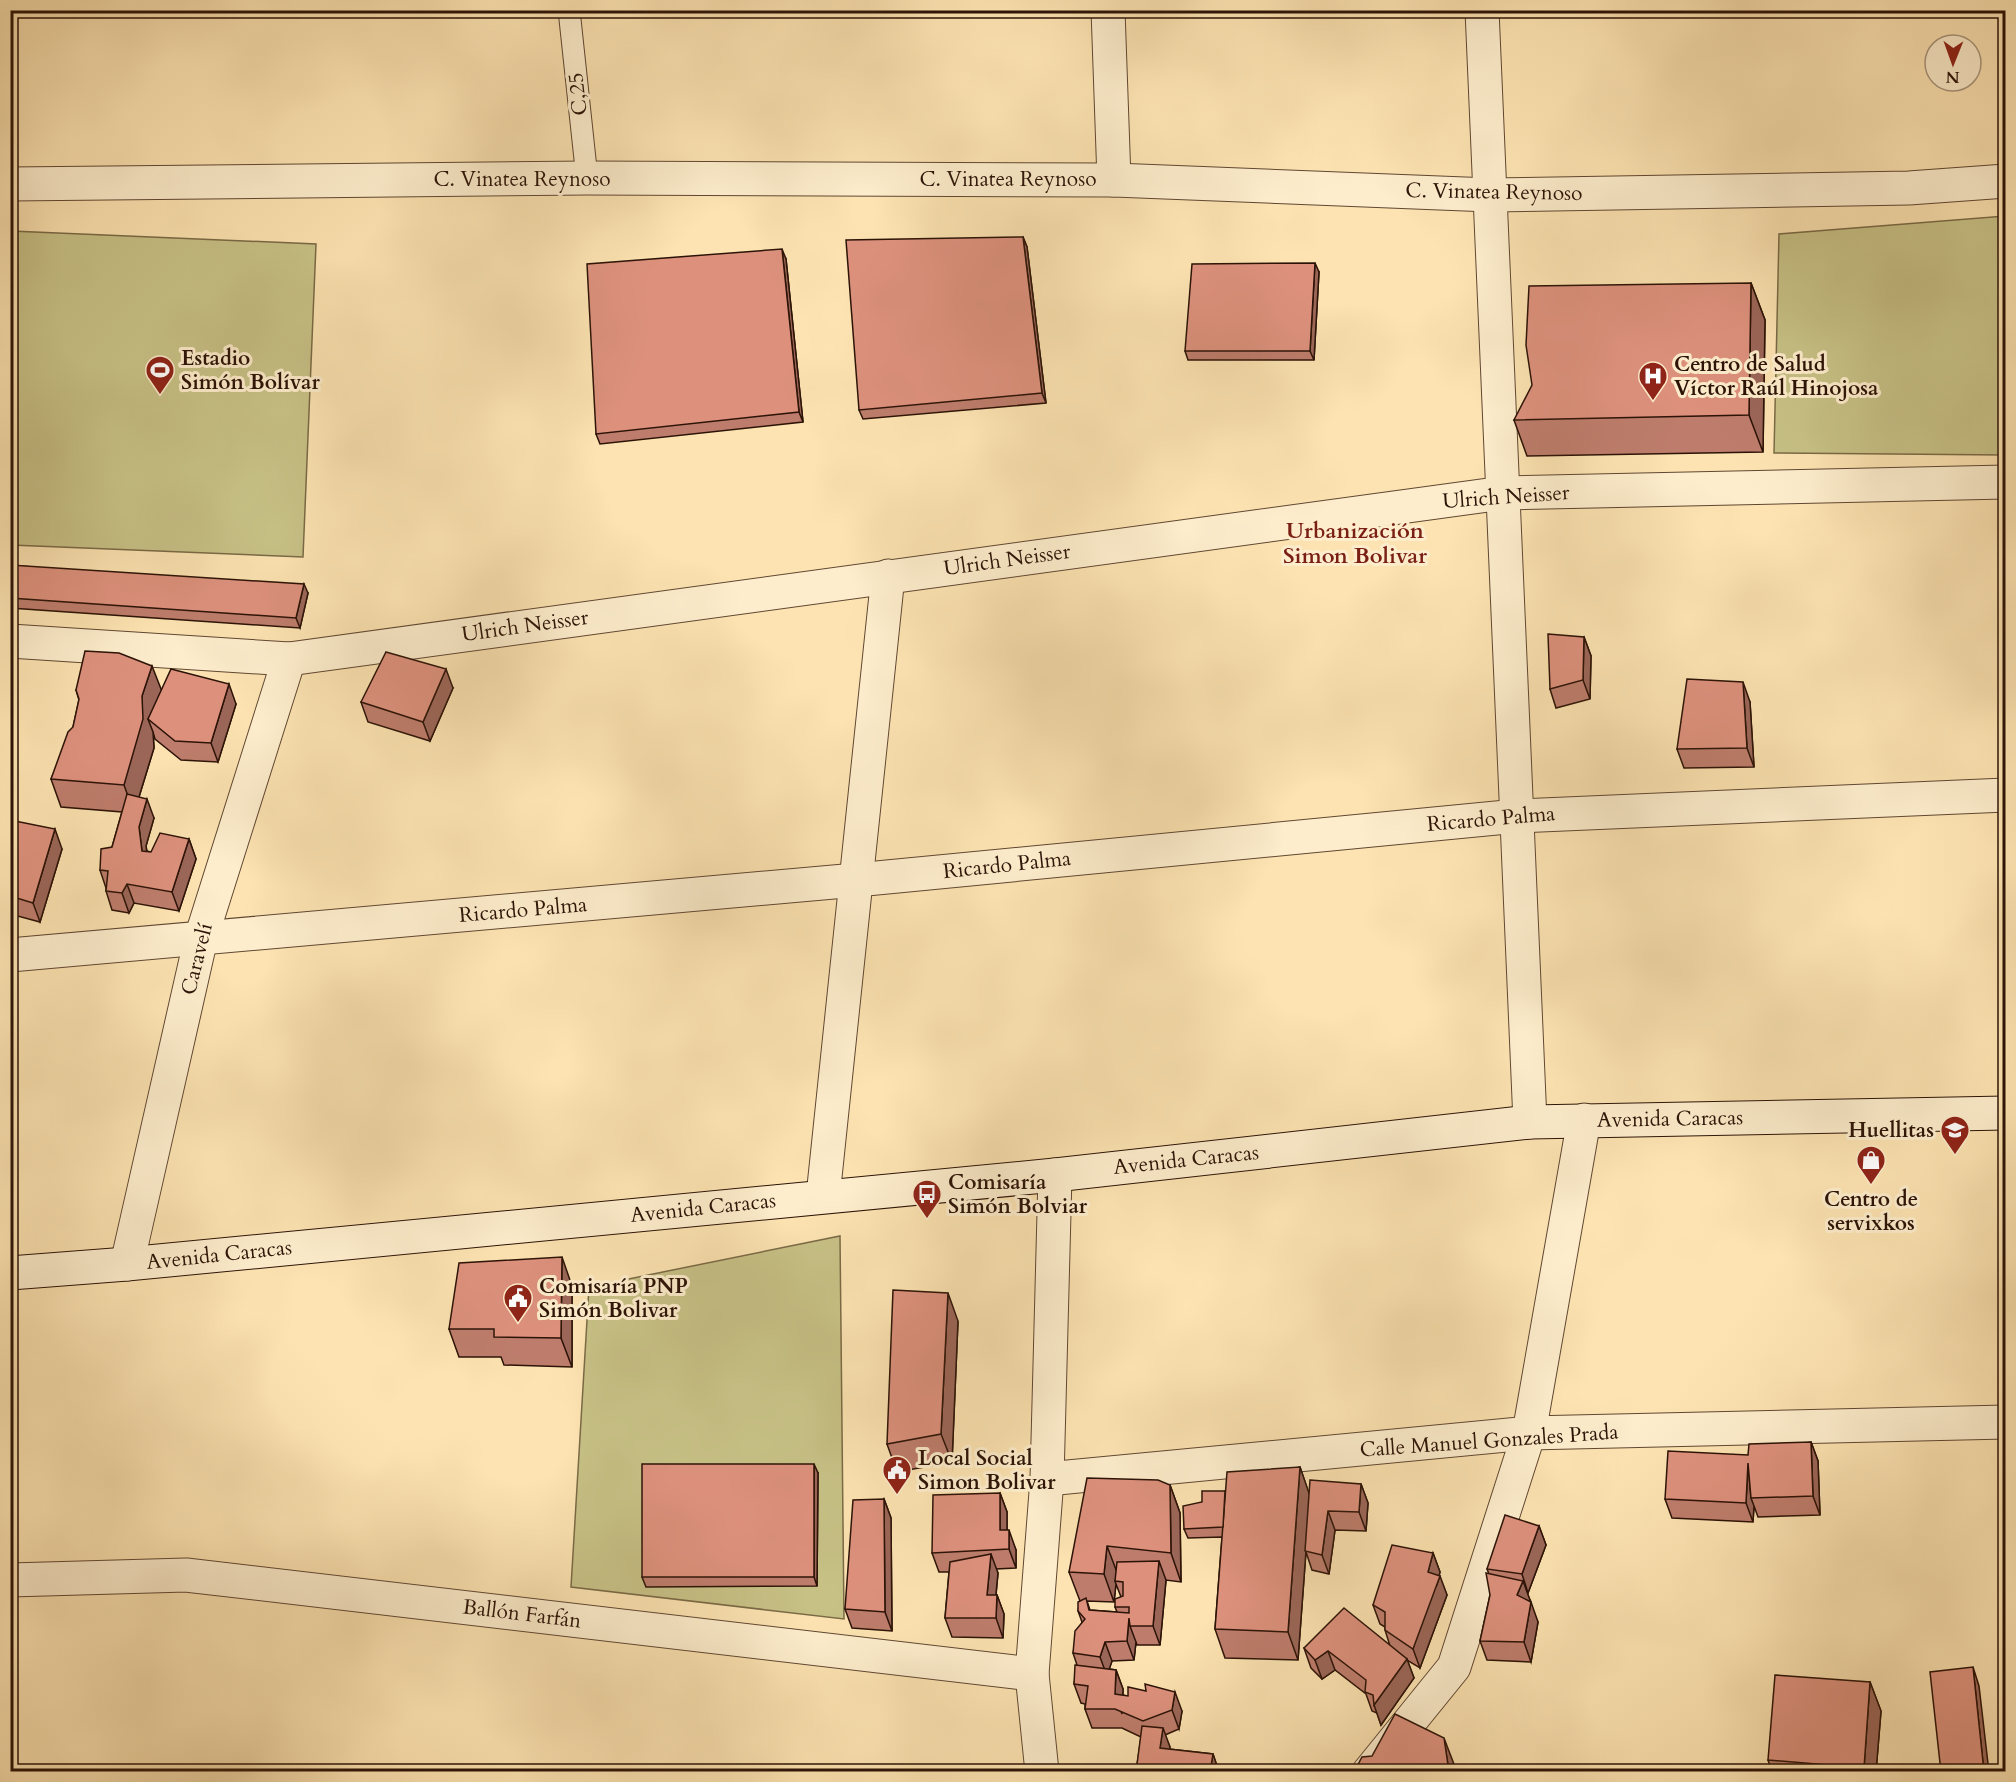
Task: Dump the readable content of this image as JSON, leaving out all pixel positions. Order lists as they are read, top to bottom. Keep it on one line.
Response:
{"streets":{"street":["C. Vinatea Reynoso","Ulrich Neisser","Ricardo Palma","Caravelí","Avenida Caracas","Calle Manuel Gonzales Prada","Ballón Farfán"],"lane":["C,25"]},"crossings":[["C,25","C. Vinatea Reynoso"],["Ulrich Neisser","Caravelí"],["Ricardo Palma","Caravelí"],["Caravelí","Avenida Caracas"]],"districts":["Urbanización Simon Bolivar"],"places":{"sports":["Estadio Simón Bolívar"],"hospital":["Centro de Salud Víctor Raúl Hinojosa"],"school or university":["Huellitas"],"shop":["Centro de servixkos"],"bus stop":["Comisaría Simón Bolviar"],"public building":["Comisaría PNP Simón Bolivar","Local Social Simon Bolivar"]},"north":"bottom"}
